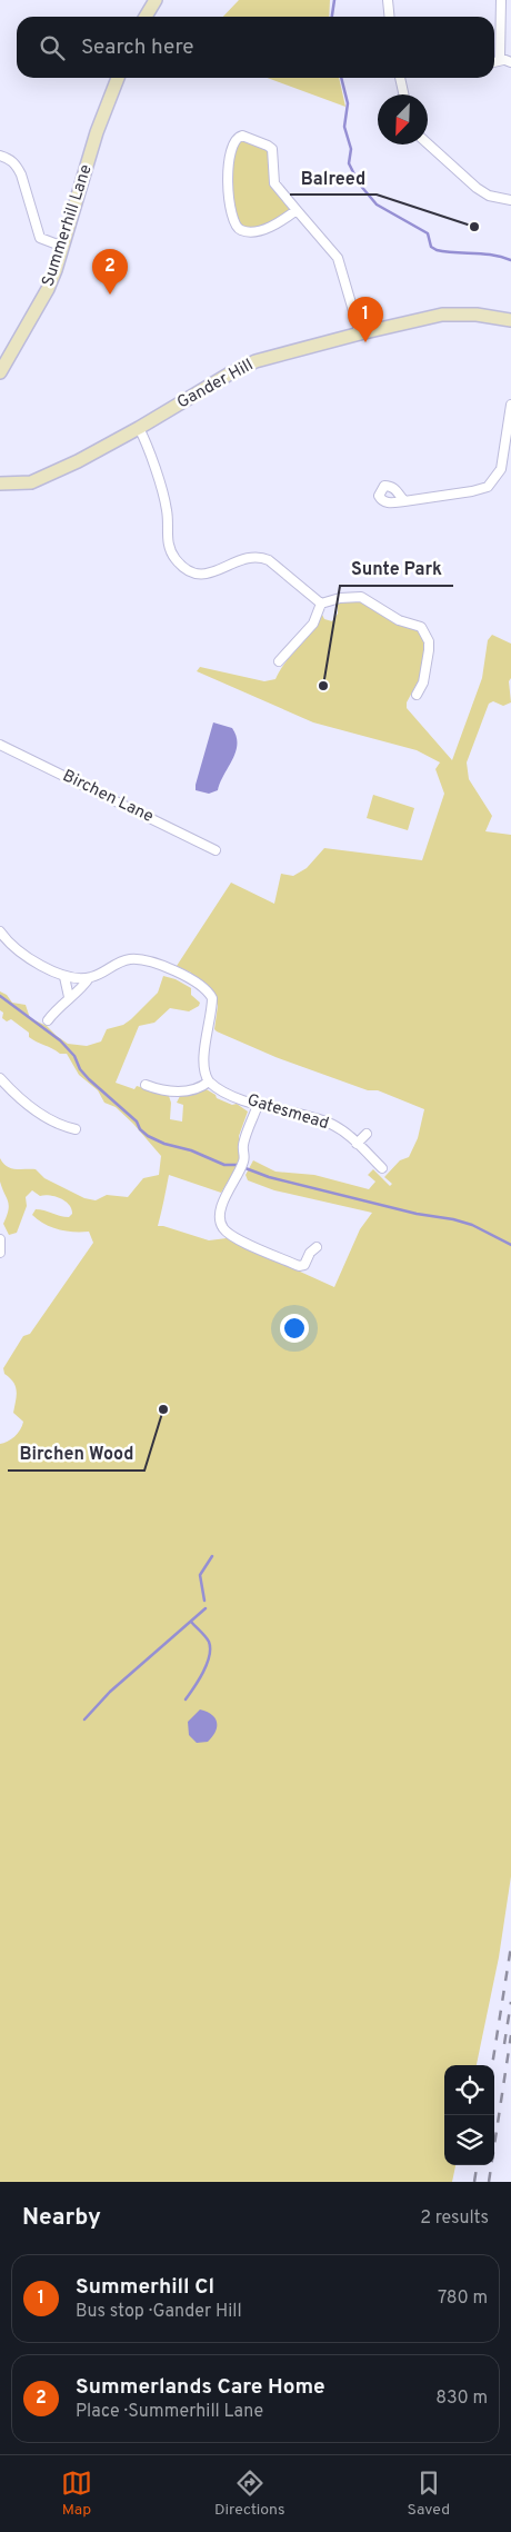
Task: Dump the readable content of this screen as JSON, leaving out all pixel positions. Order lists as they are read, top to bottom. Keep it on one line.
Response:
{"streets":{"street":["Summerhill Lane","Gander Hill","Birchen Lane","Gatesmead"]},"places":["Balreed","Sunte Park","Birchen Wood"],"north":"bottom left","page":{"search":"Search here","pins":["2","1"],"heading":["Nearby","2 results"],"list":[{"mark":"1","name":"Summerhill Cl","note":"Bus stop · Gander Hill","value":"780 m"},{"mark":"2","name":"Summerlands Care Home","note":"Place · Summerhill Lane","value":"830 m"}],"nav":["Map","Directions","Saved"]}}
